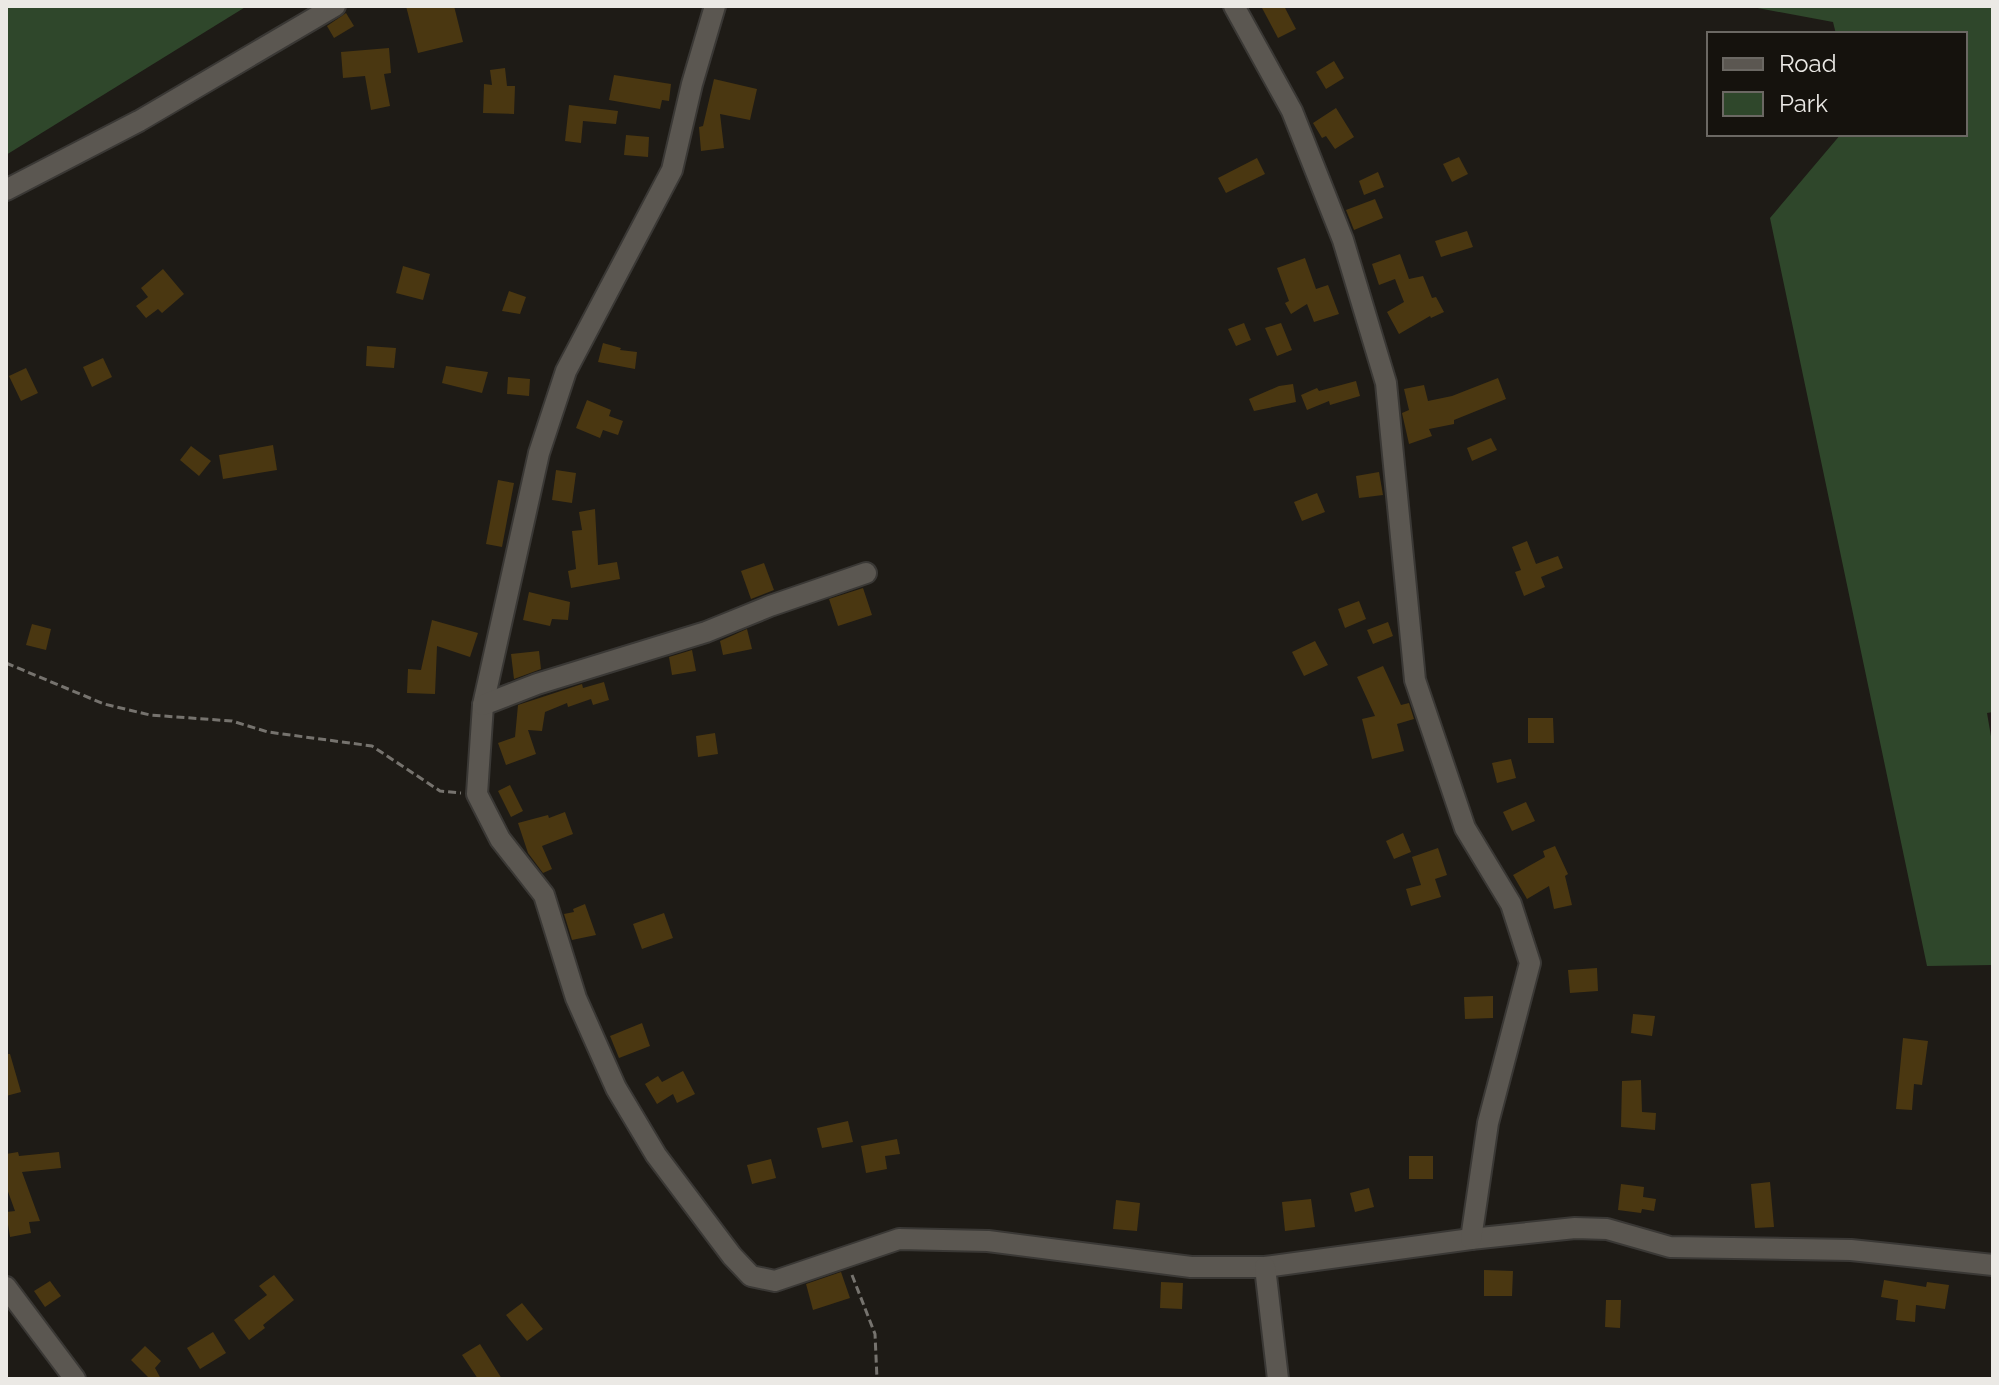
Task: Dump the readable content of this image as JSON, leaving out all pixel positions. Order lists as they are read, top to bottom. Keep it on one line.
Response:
{"legend":["Road","Park"]}
